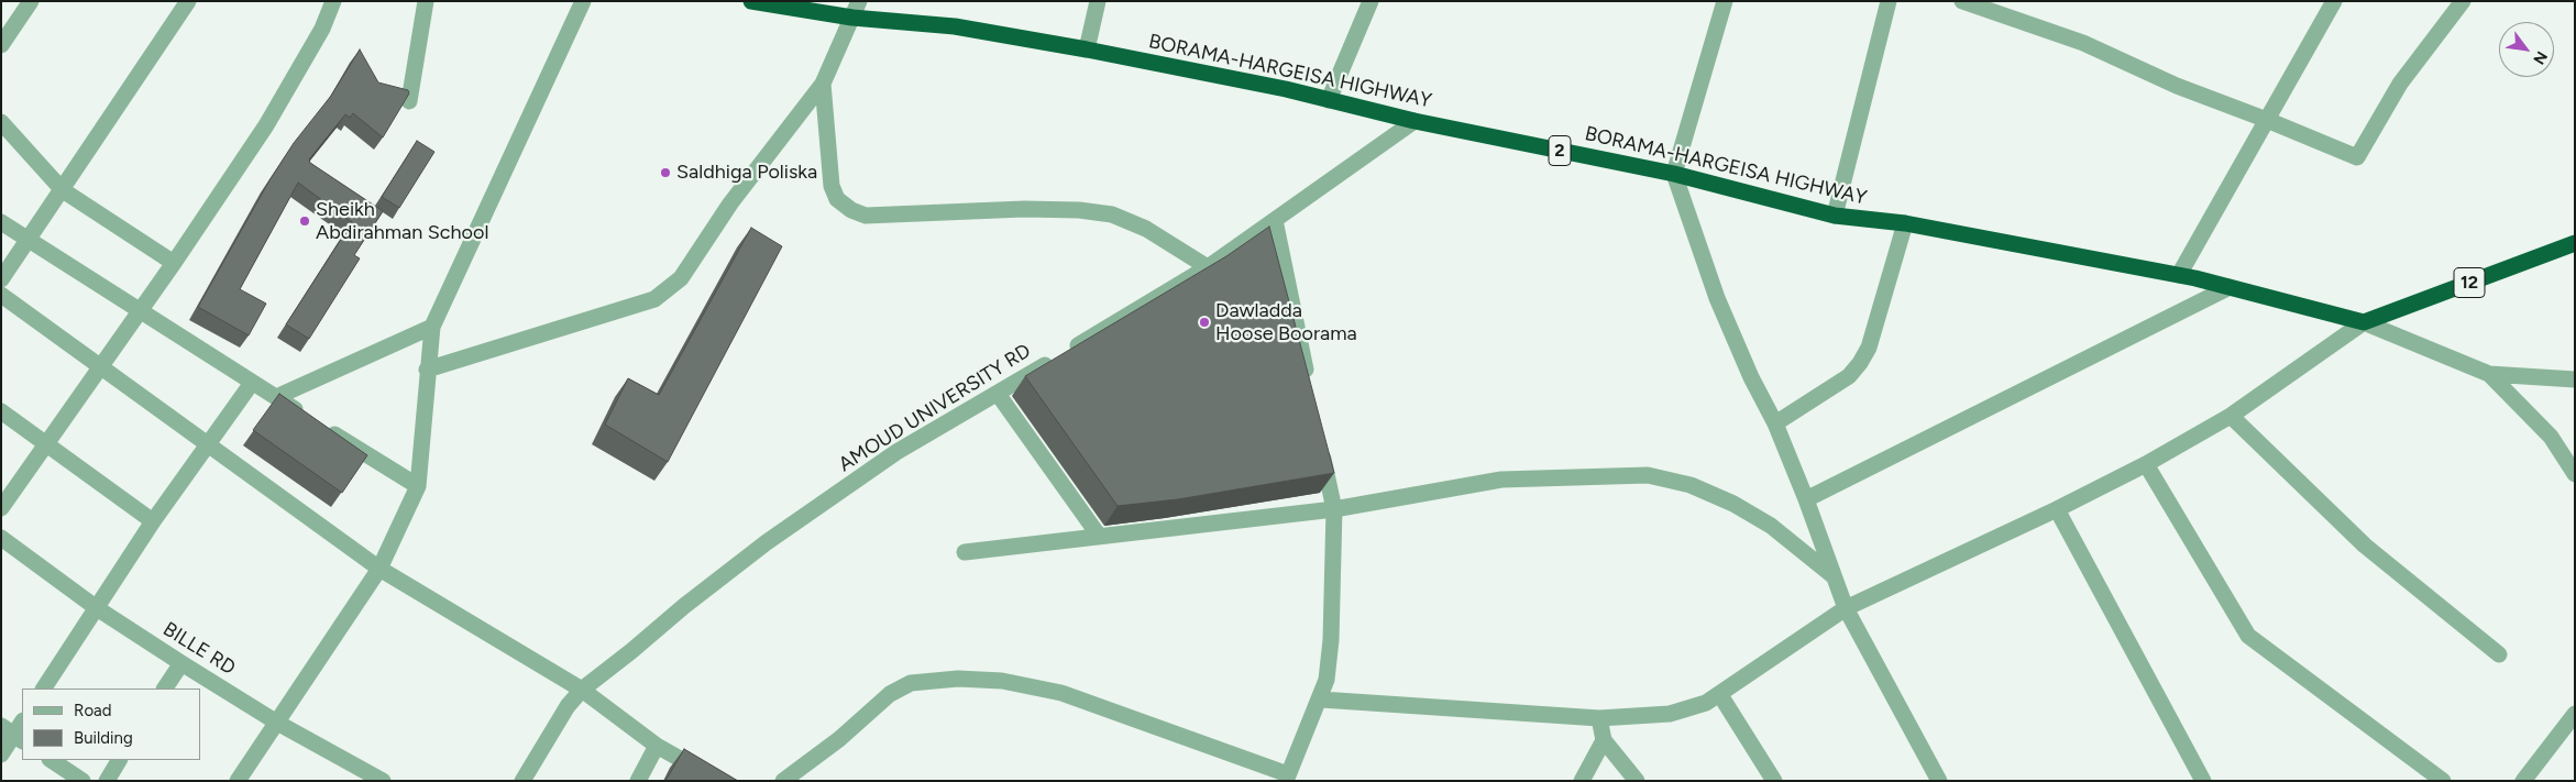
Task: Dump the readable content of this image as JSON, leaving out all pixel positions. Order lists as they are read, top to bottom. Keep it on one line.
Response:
{"streets":{"highway":["BORAMA-HARGEISA HIGHWAY","2","12"],"street":["AMOUD UNIVERSITY RD","BILLE RD"]},"crossings":[["BORAMA-HARGEISA HIGHWAY","12"],["BORAMA-HARGEISA HIGHWAY","AMOUD UNIVERSITY RD"]],"places":["Saldhiga Poliska","Sheikh Abdirahman School","Dawladda Hoose Boorama"],"legend":["Road","Building"],"north":"bottom right"}
